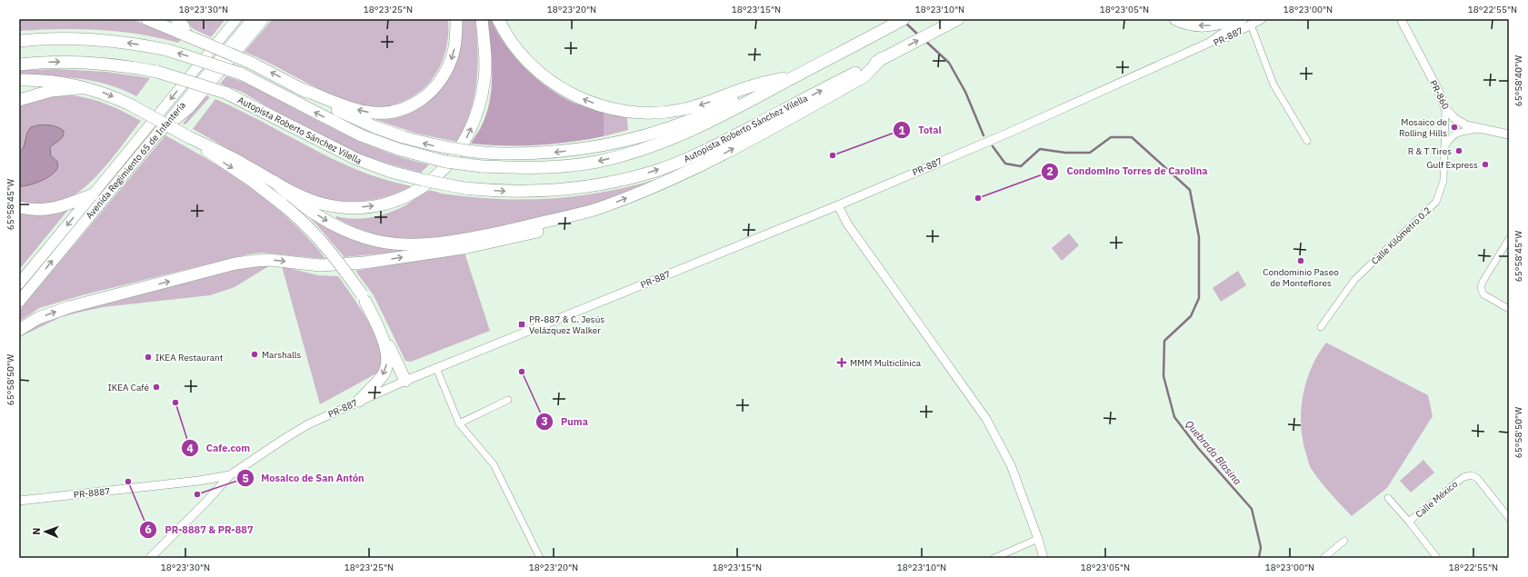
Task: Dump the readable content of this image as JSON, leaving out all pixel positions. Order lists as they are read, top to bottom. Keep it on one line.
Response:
{"streets":{"highway":["Autopista Roberto Sánchez Vilella","Avenida Regimiento 65 de Infantería"],"street":["PR-887","PR-860","Calle Kilómetro 0.2","PR-8887","Calle México"]},"crossings":[["PR-887","PR-8887"],["PR-860","Calle Kilómetro 0.2"]],"water":["Quebrada Blasina"],"places":{"other":["Mosaico de Rolling Hills","R & T Tires","Total","Gulf Express","Condomino Torres de Carolina","Condominio Paseo de Monteflores","Marshalls","IKEA Restaurant","Puma","IKEA Café","Cafe.com","PR-8887 & PR-887","Mosaico de San Antón"],"transit":["PR-887 & C. Jesús Velázquez Walker"],"health":["MMM Multiclínica"]},"north":"left","coordinates":["18°23'30\"N","18°23'25\"N","18°23'20\"N","18°23'15\"N","18°23'10\"N","18°23'05\"N","18°23'00\"N","18°22'55\"N","65°58'40\"W","65°58'45\"W","65°58'50\"W"]}
